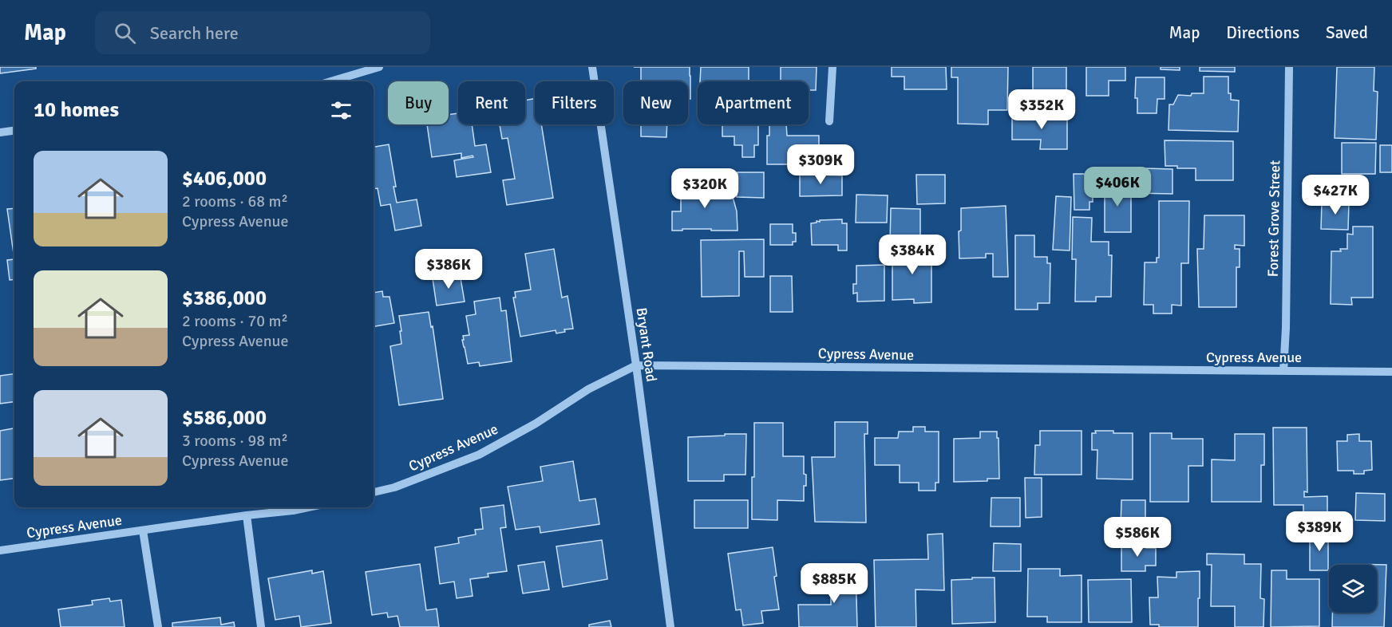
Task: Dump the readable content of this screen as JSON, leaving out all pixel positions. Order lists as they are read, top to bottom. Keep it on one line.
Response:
{"streets":{"street":["Forest Grove Street","Bryant Road","Cypress Avenue"]},"crossings":[["Forest Grove Street","Cypress Avenue"],["Bryant Road","Cypress Avenue"]],"page":{"header":"Map","search":"Search here","nav":["Map","Directions","Saved"],"chip":["Buy","Rent","Filters","New","Apartment"],"heading":"10 homes","price":["$352K","$309K","$406K","$320K","$427K","$384K","$386K","$389K","$586K","$885K"],"list":[{"name":"$406,000","note":"2 rooms · 68 m² · Cypress Avenue"},{"name":"$386,000","note":"2 rooms · 70 m² · Cypress Avenue"},{"name":"$586,000","note":"3 rooms · 98 m² · Cypress Avenue"}]}}
